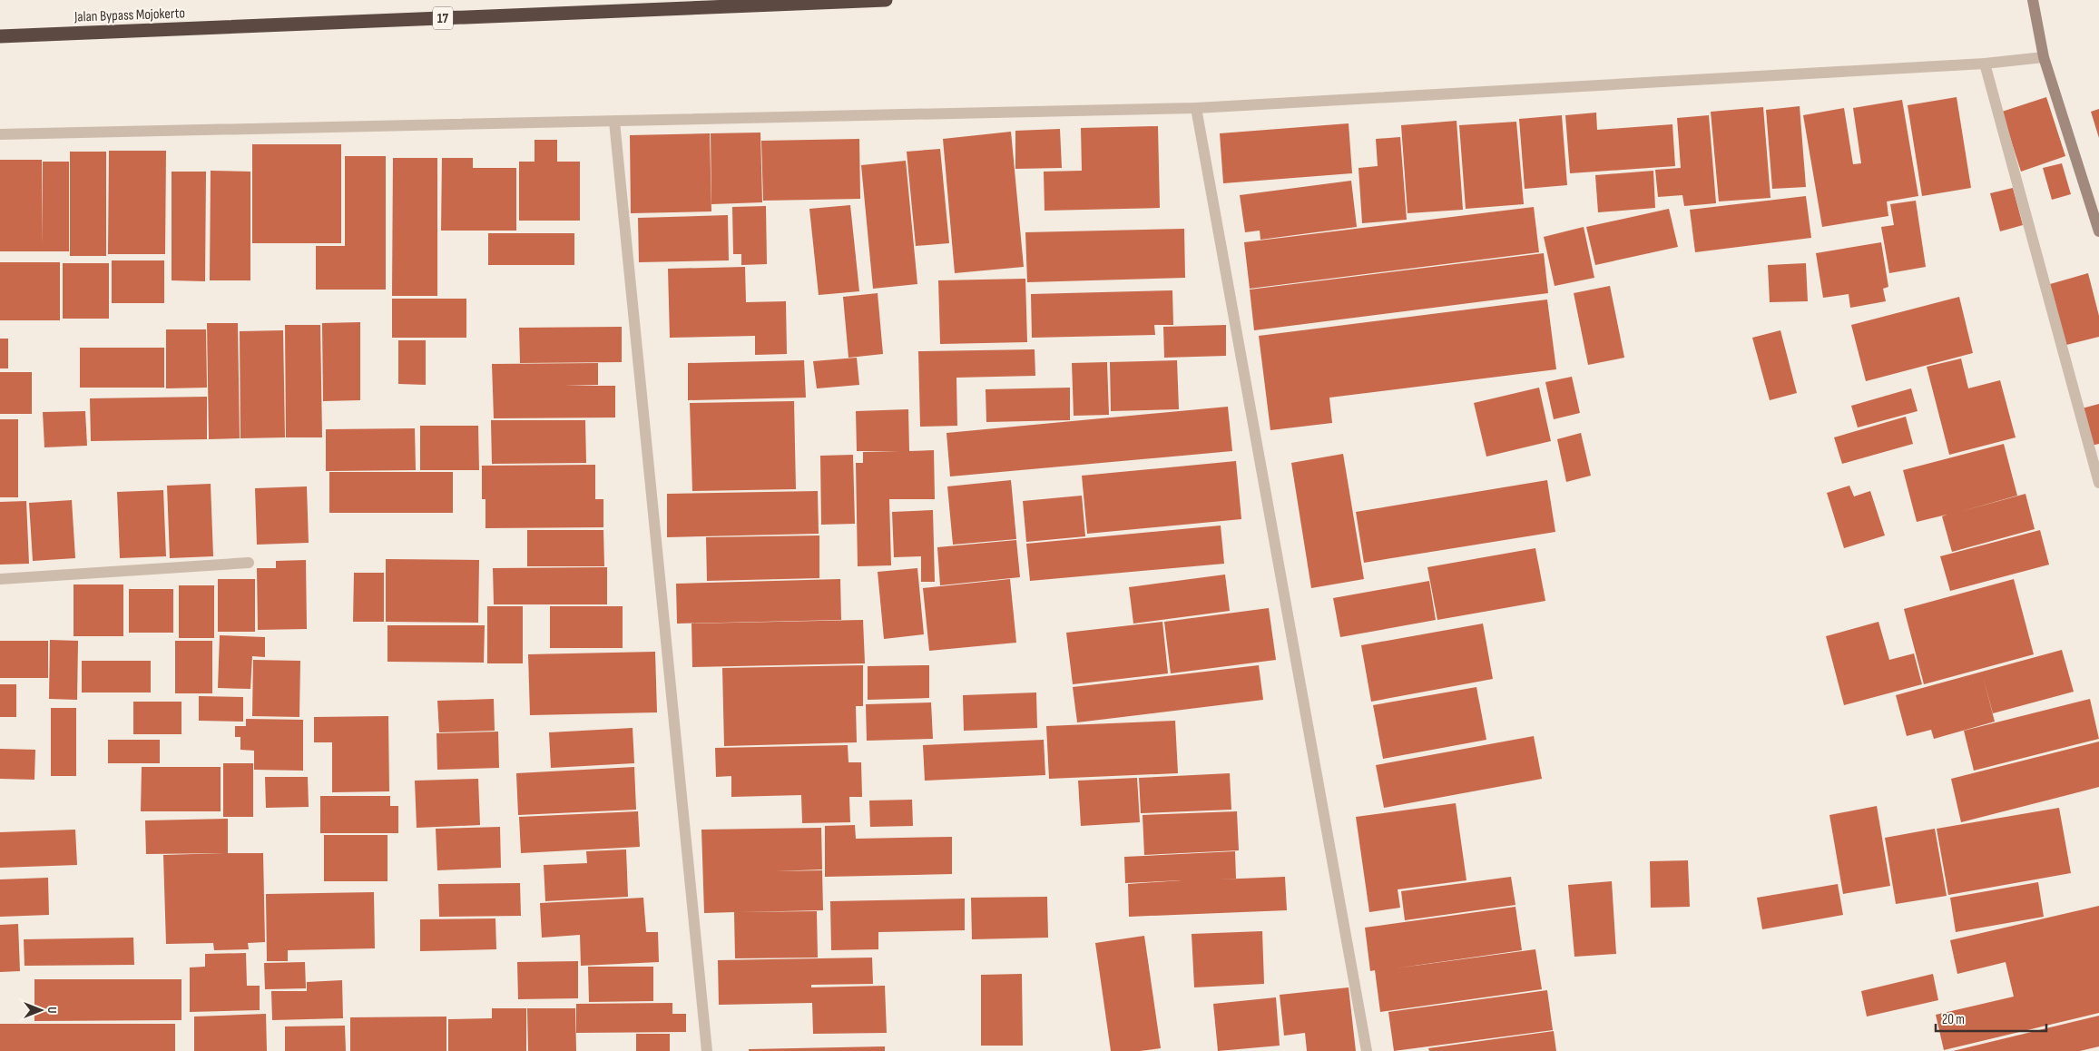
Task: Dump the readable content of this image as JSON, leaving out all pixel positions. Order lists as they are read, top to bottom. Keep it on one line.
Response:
{"streets":{"highway":["Jalan Bypass Mojokerto","17"]},"scale_bar":"20 m","north":"right"}
